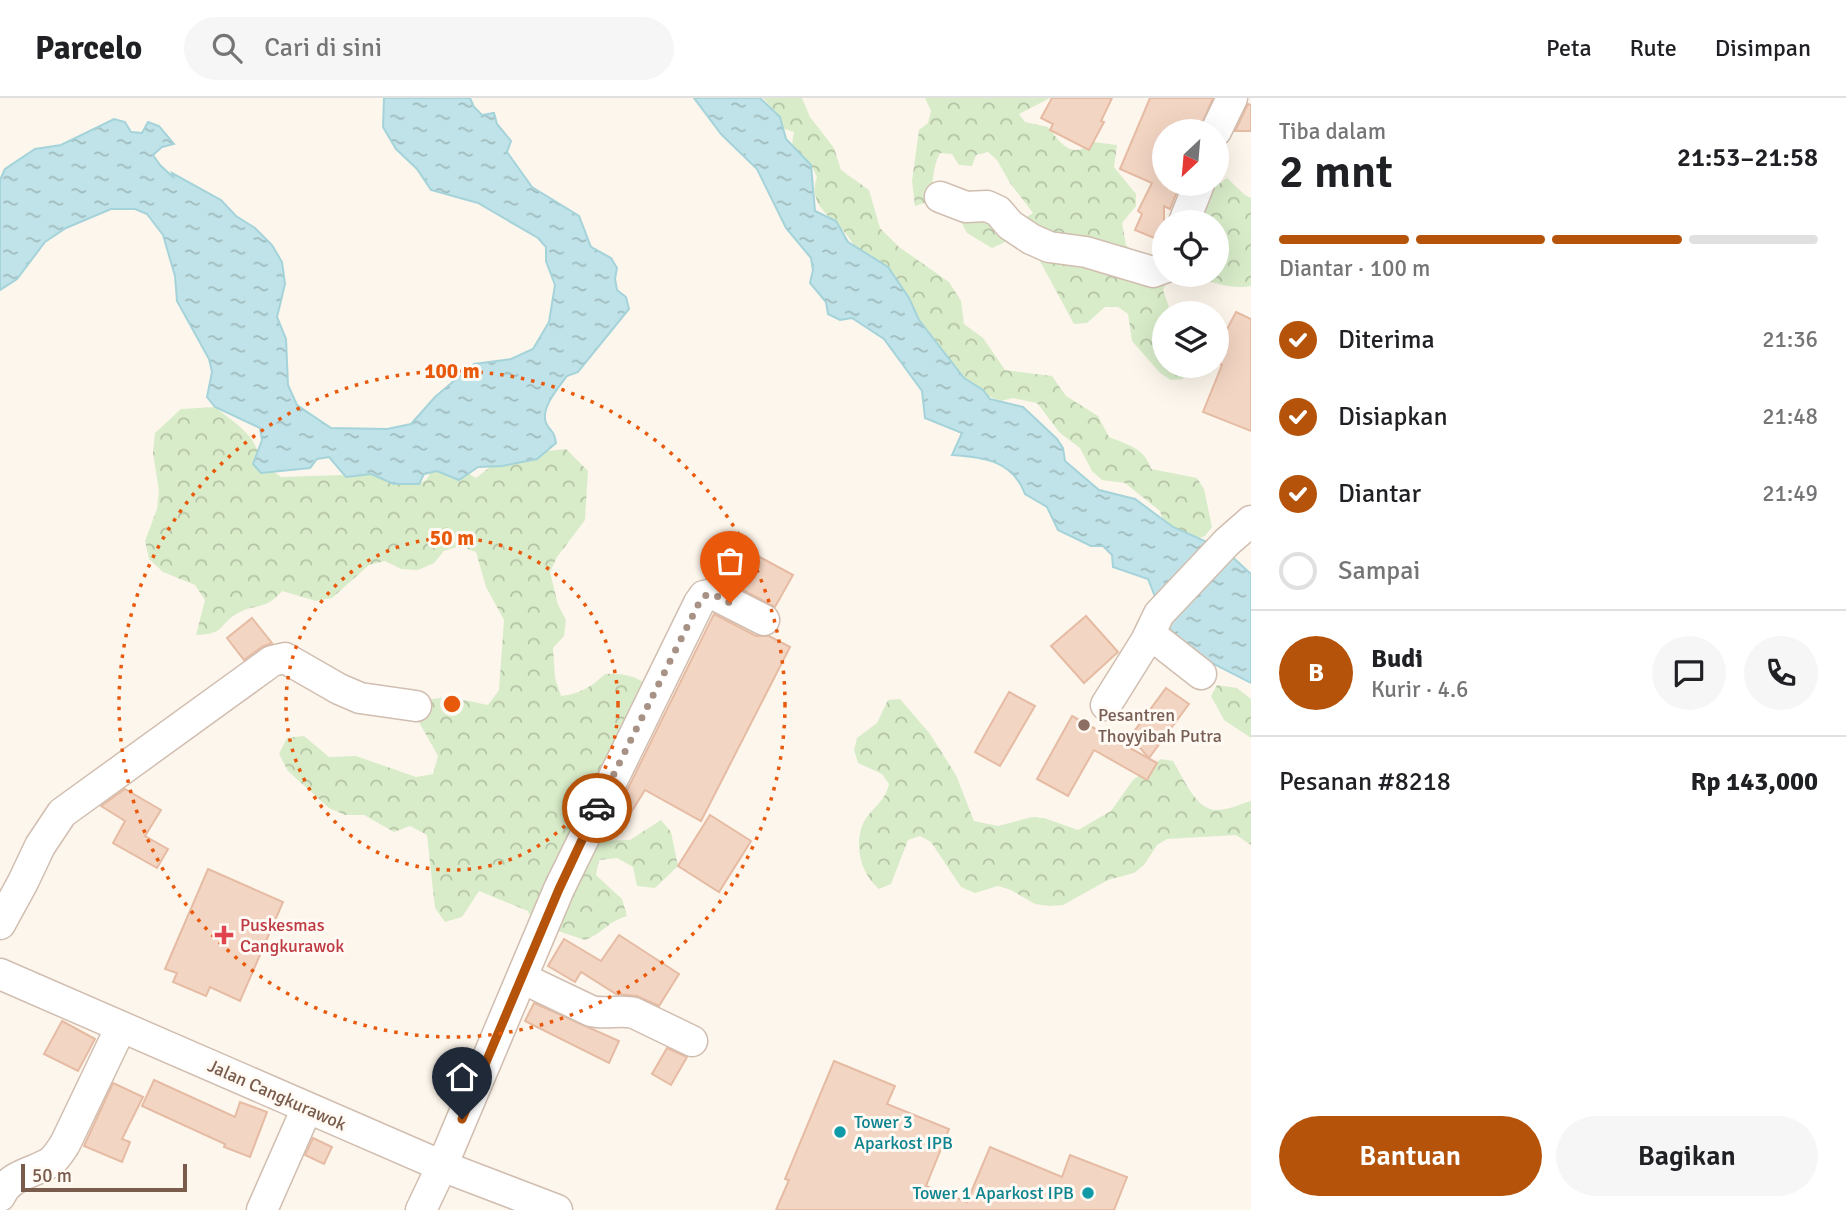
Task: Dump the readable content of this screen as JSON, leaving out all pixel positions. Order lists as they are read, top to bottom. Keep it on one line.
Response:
{"streets":{"street":["Jalan Cangkurawok"]},"places":{"other":["Pesantren Thoyyibah Putra","Tower 3 Aparkost IPB","Tower 1 Aparkost IPB"],"health":["Puskesmas Cangkurawok"]},"scale_bar":"50 m","north":"bottom left","page":{"header":"Parcelo","search":"Cari di sini","nav":["Peta","Rute","Disimpan"],"heading":["2 mnt","Tiba dalam","21:53–21:58"],"panel":["Budi","Kurir · 4.6","Pesanan #8218","Rp 143,000"],"bar":"Diantar · 100 m","list":[["Diterima","21:36"],["Disiapkan","21:48"],["Diantar","21:49"],"Sampai"],"round":"B","buttons":["Bantuan","Bagikan"],"scale":"50 m"},"rings":["100 m","50 m"]}
